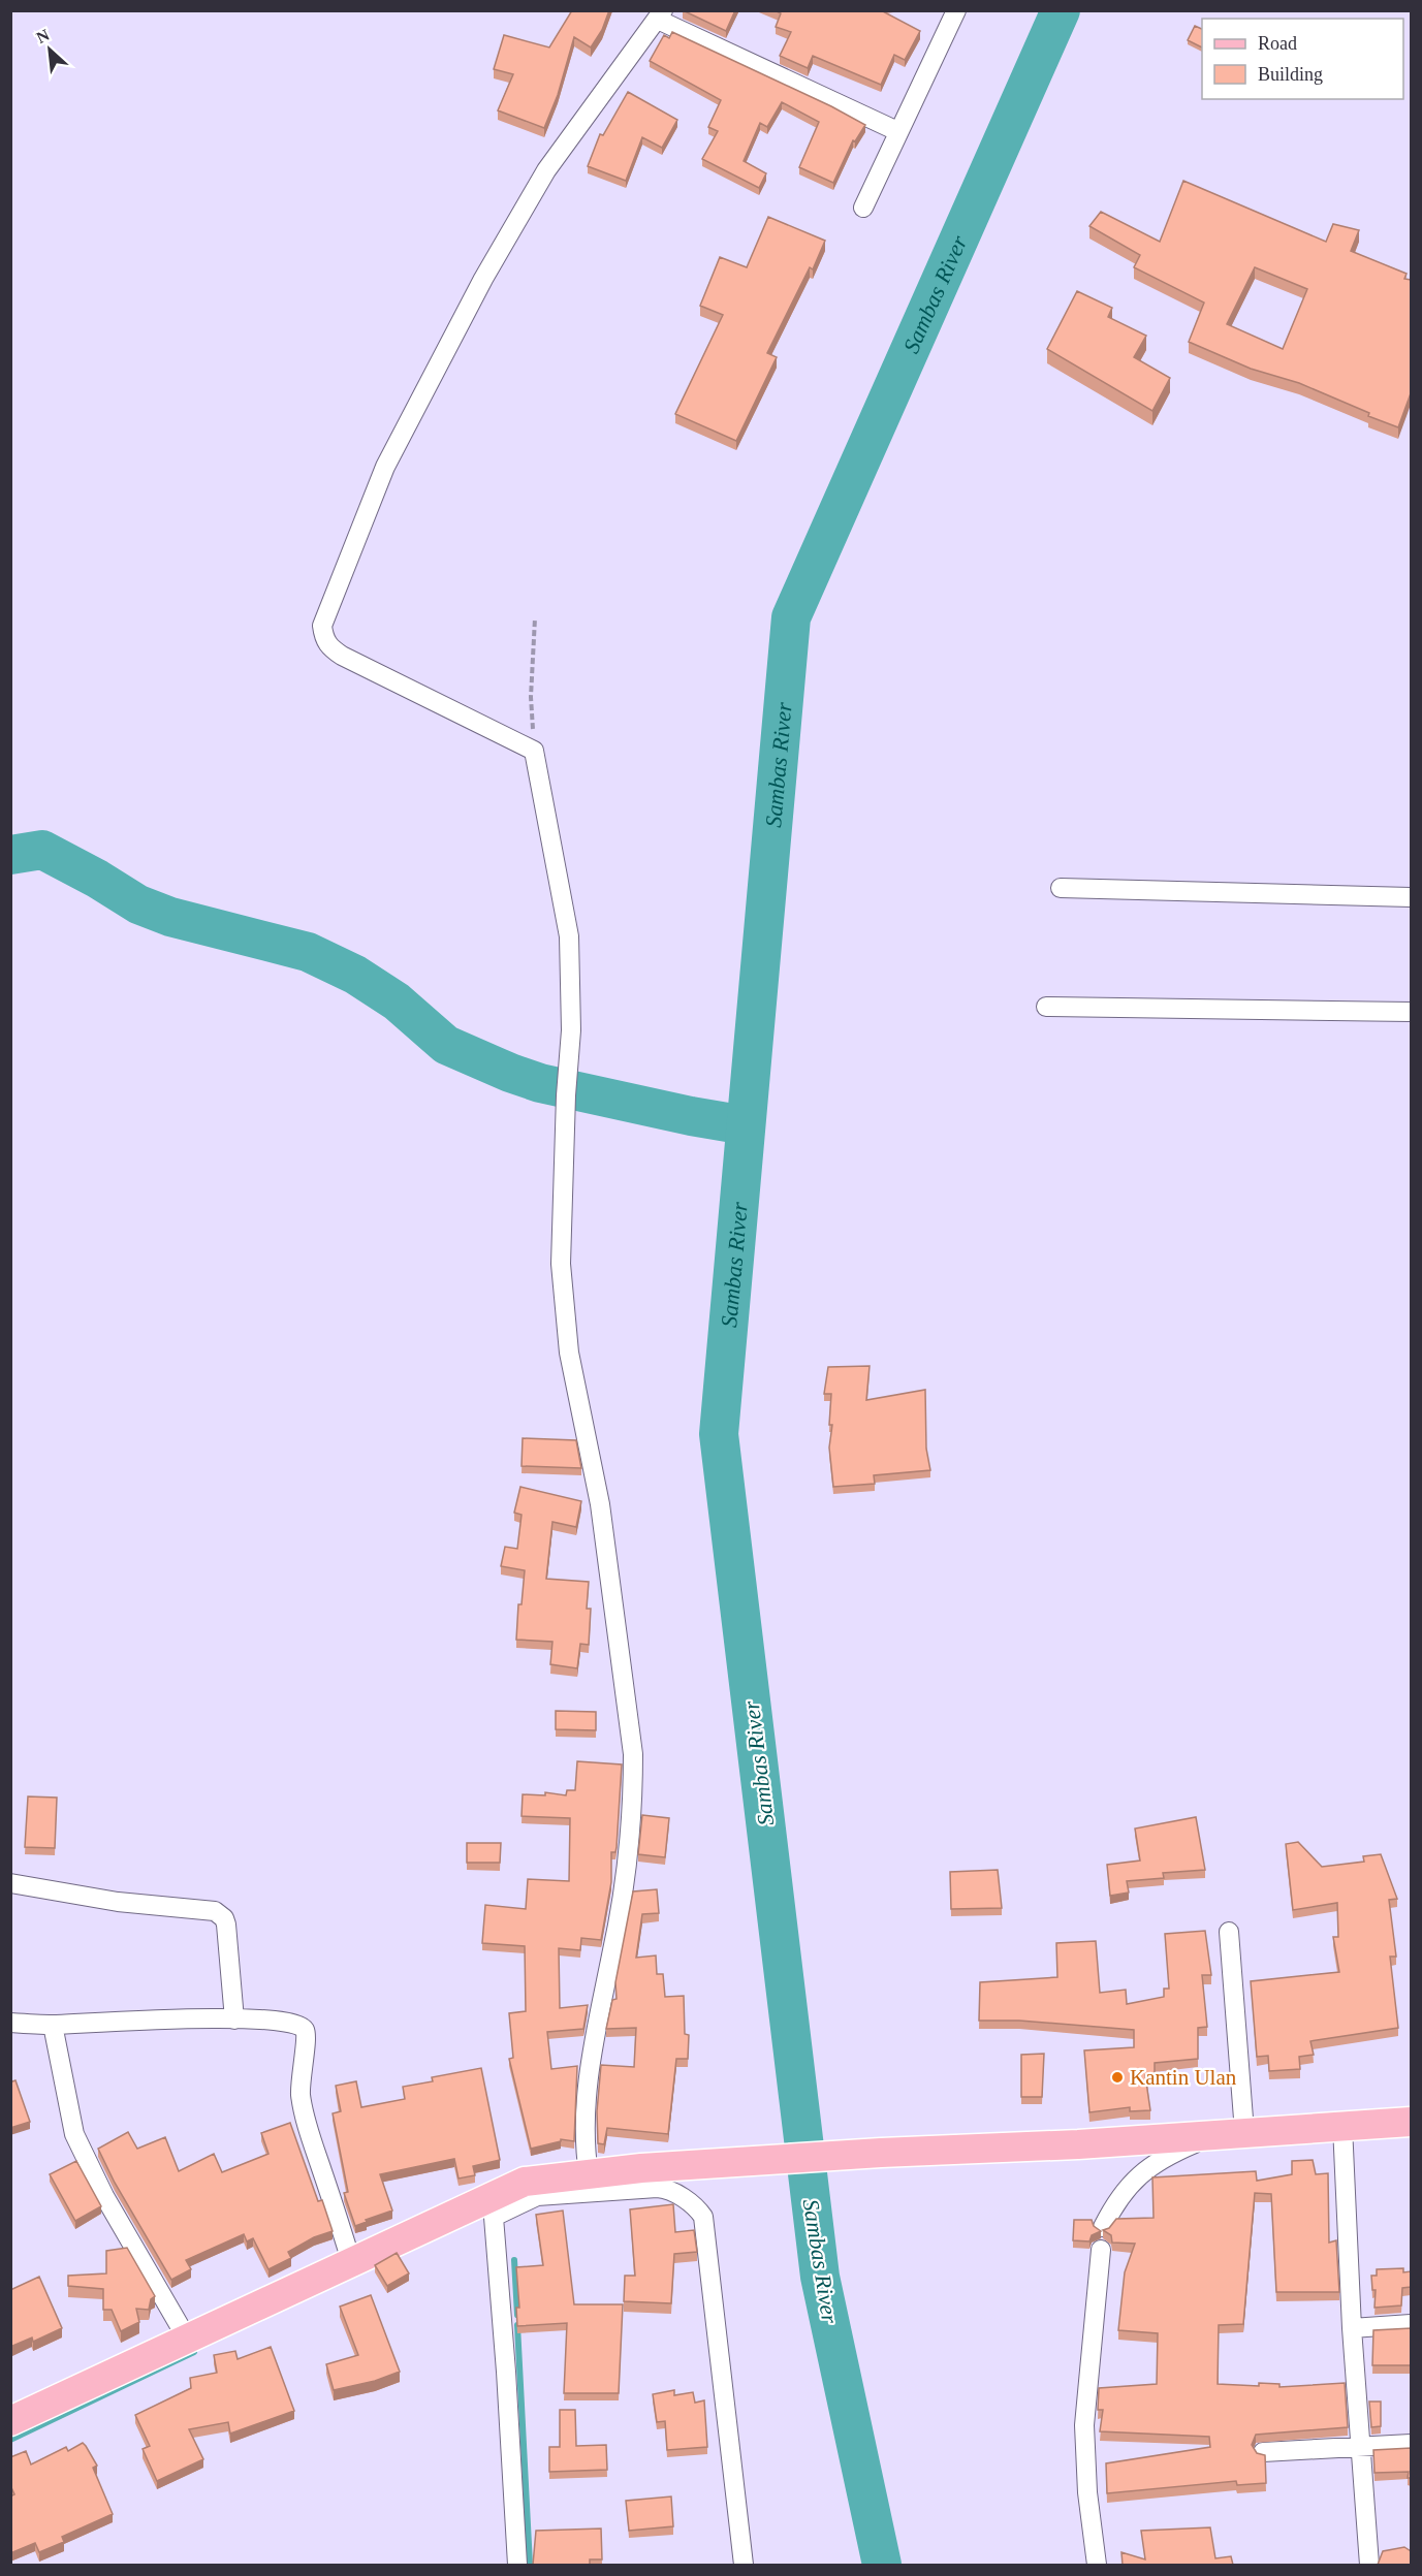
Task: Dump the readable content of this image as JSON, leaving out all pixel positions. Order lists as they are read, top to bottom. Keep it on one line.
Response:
{"water":["Sambas River"],"places":["Kantin Ulan"],"legend":["Road","Building"],"north":"top left"}
